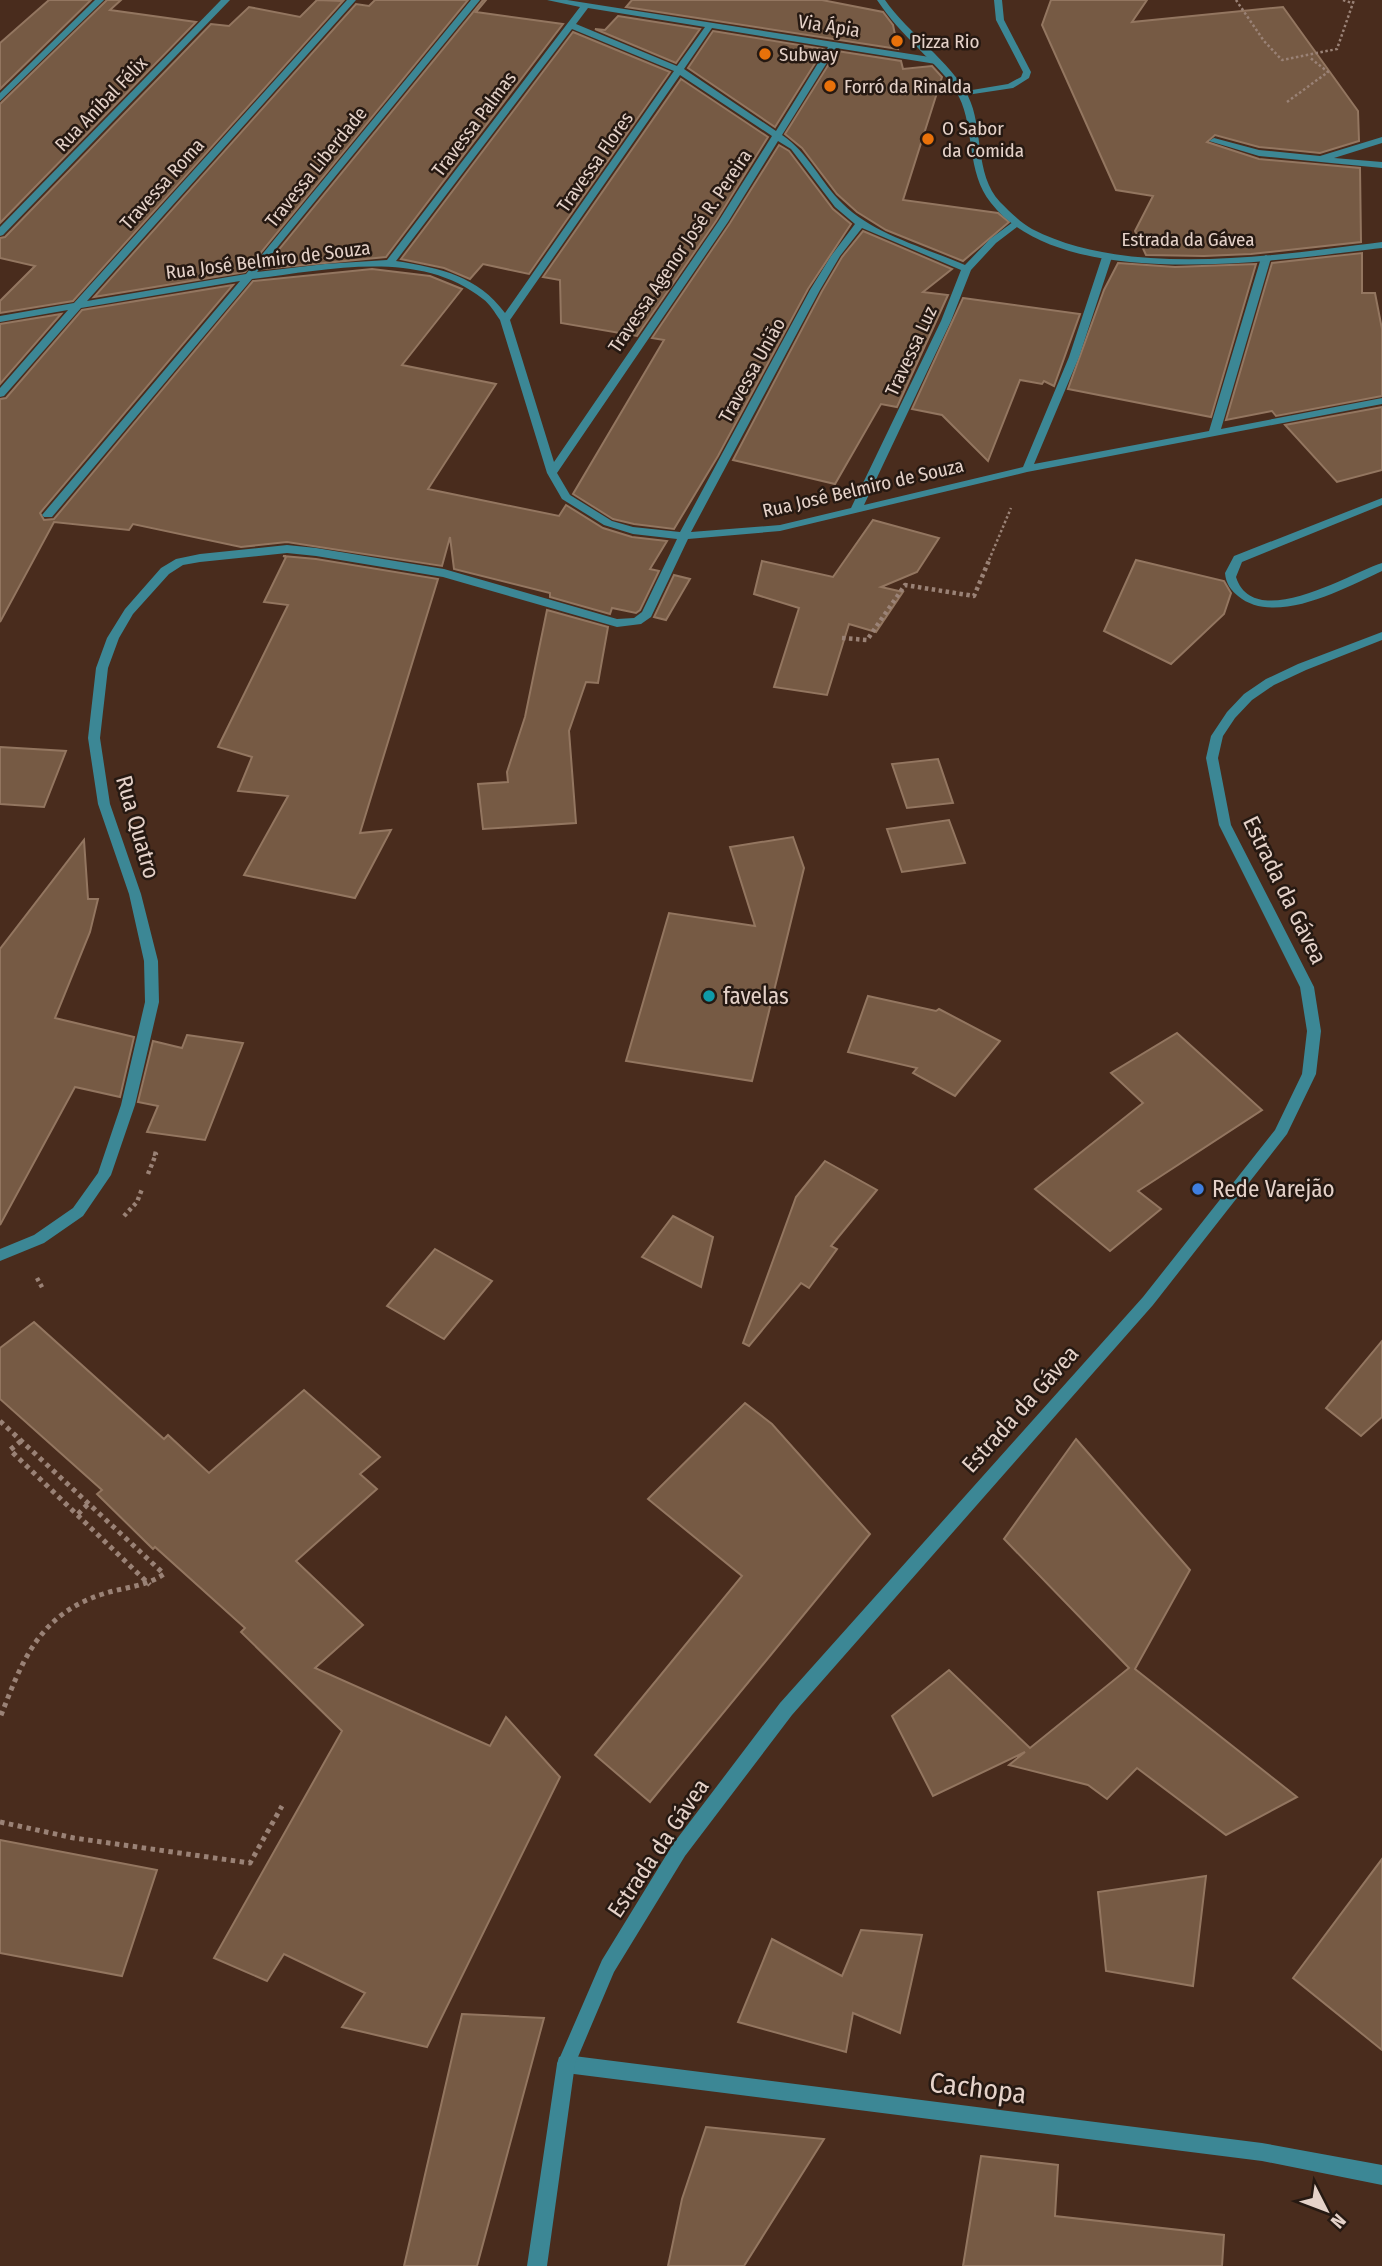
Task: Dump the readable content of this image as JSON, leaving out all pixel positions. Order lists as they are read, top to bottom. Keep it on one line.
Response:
{"streets":{"street":["Via Ápia","Rua Aníbal Félix","Travessa Palmas","Travessa Flores","Travessa Liberdade","Travessa Roma","Estrada da Gávea","Travessa Agenor José R. Pereira","Rua José Belmiro de Souza","Travessa Luz","Travessa União","Rua Quatro","Cachopa"]},"crossings":[["Via Ápia","Travessa Palmas"],["Via Ápia","Travessa Flores"],["Via Ápia","Estrada da Gávea"],["Via Ápia","Travessa Agenor José R. Pereira"],["Travessa Palmas","Rua José Belmiro de Souza"],["Travessa Flores","Rua José Belmiro de Souza"],["Travessa Liberdade","Rua José Belmiro de Souza"],["Travessa Roma","Rua José Belmiro de Souza"],["Estrada da Gávea","Travessa Luz"],["Estrada da Gávea","Cachopa"],["Travessa Agenor José R. Pereira","Rua José Belmiro de Souza"],["Rua José Belmiro de Souza","Travessa Luz"],["Rua José Belmiro de Souza","Travessa União"],["Rua José Belmiro de Souza","Rua Quatro"],["Travessa União","Rua Quatro"]],"places":["Pizza Rio","Subway","Forró da Rinalda","O Sabor da Comida","favelas","Rede Varejão"],"north":"bottom right"}
